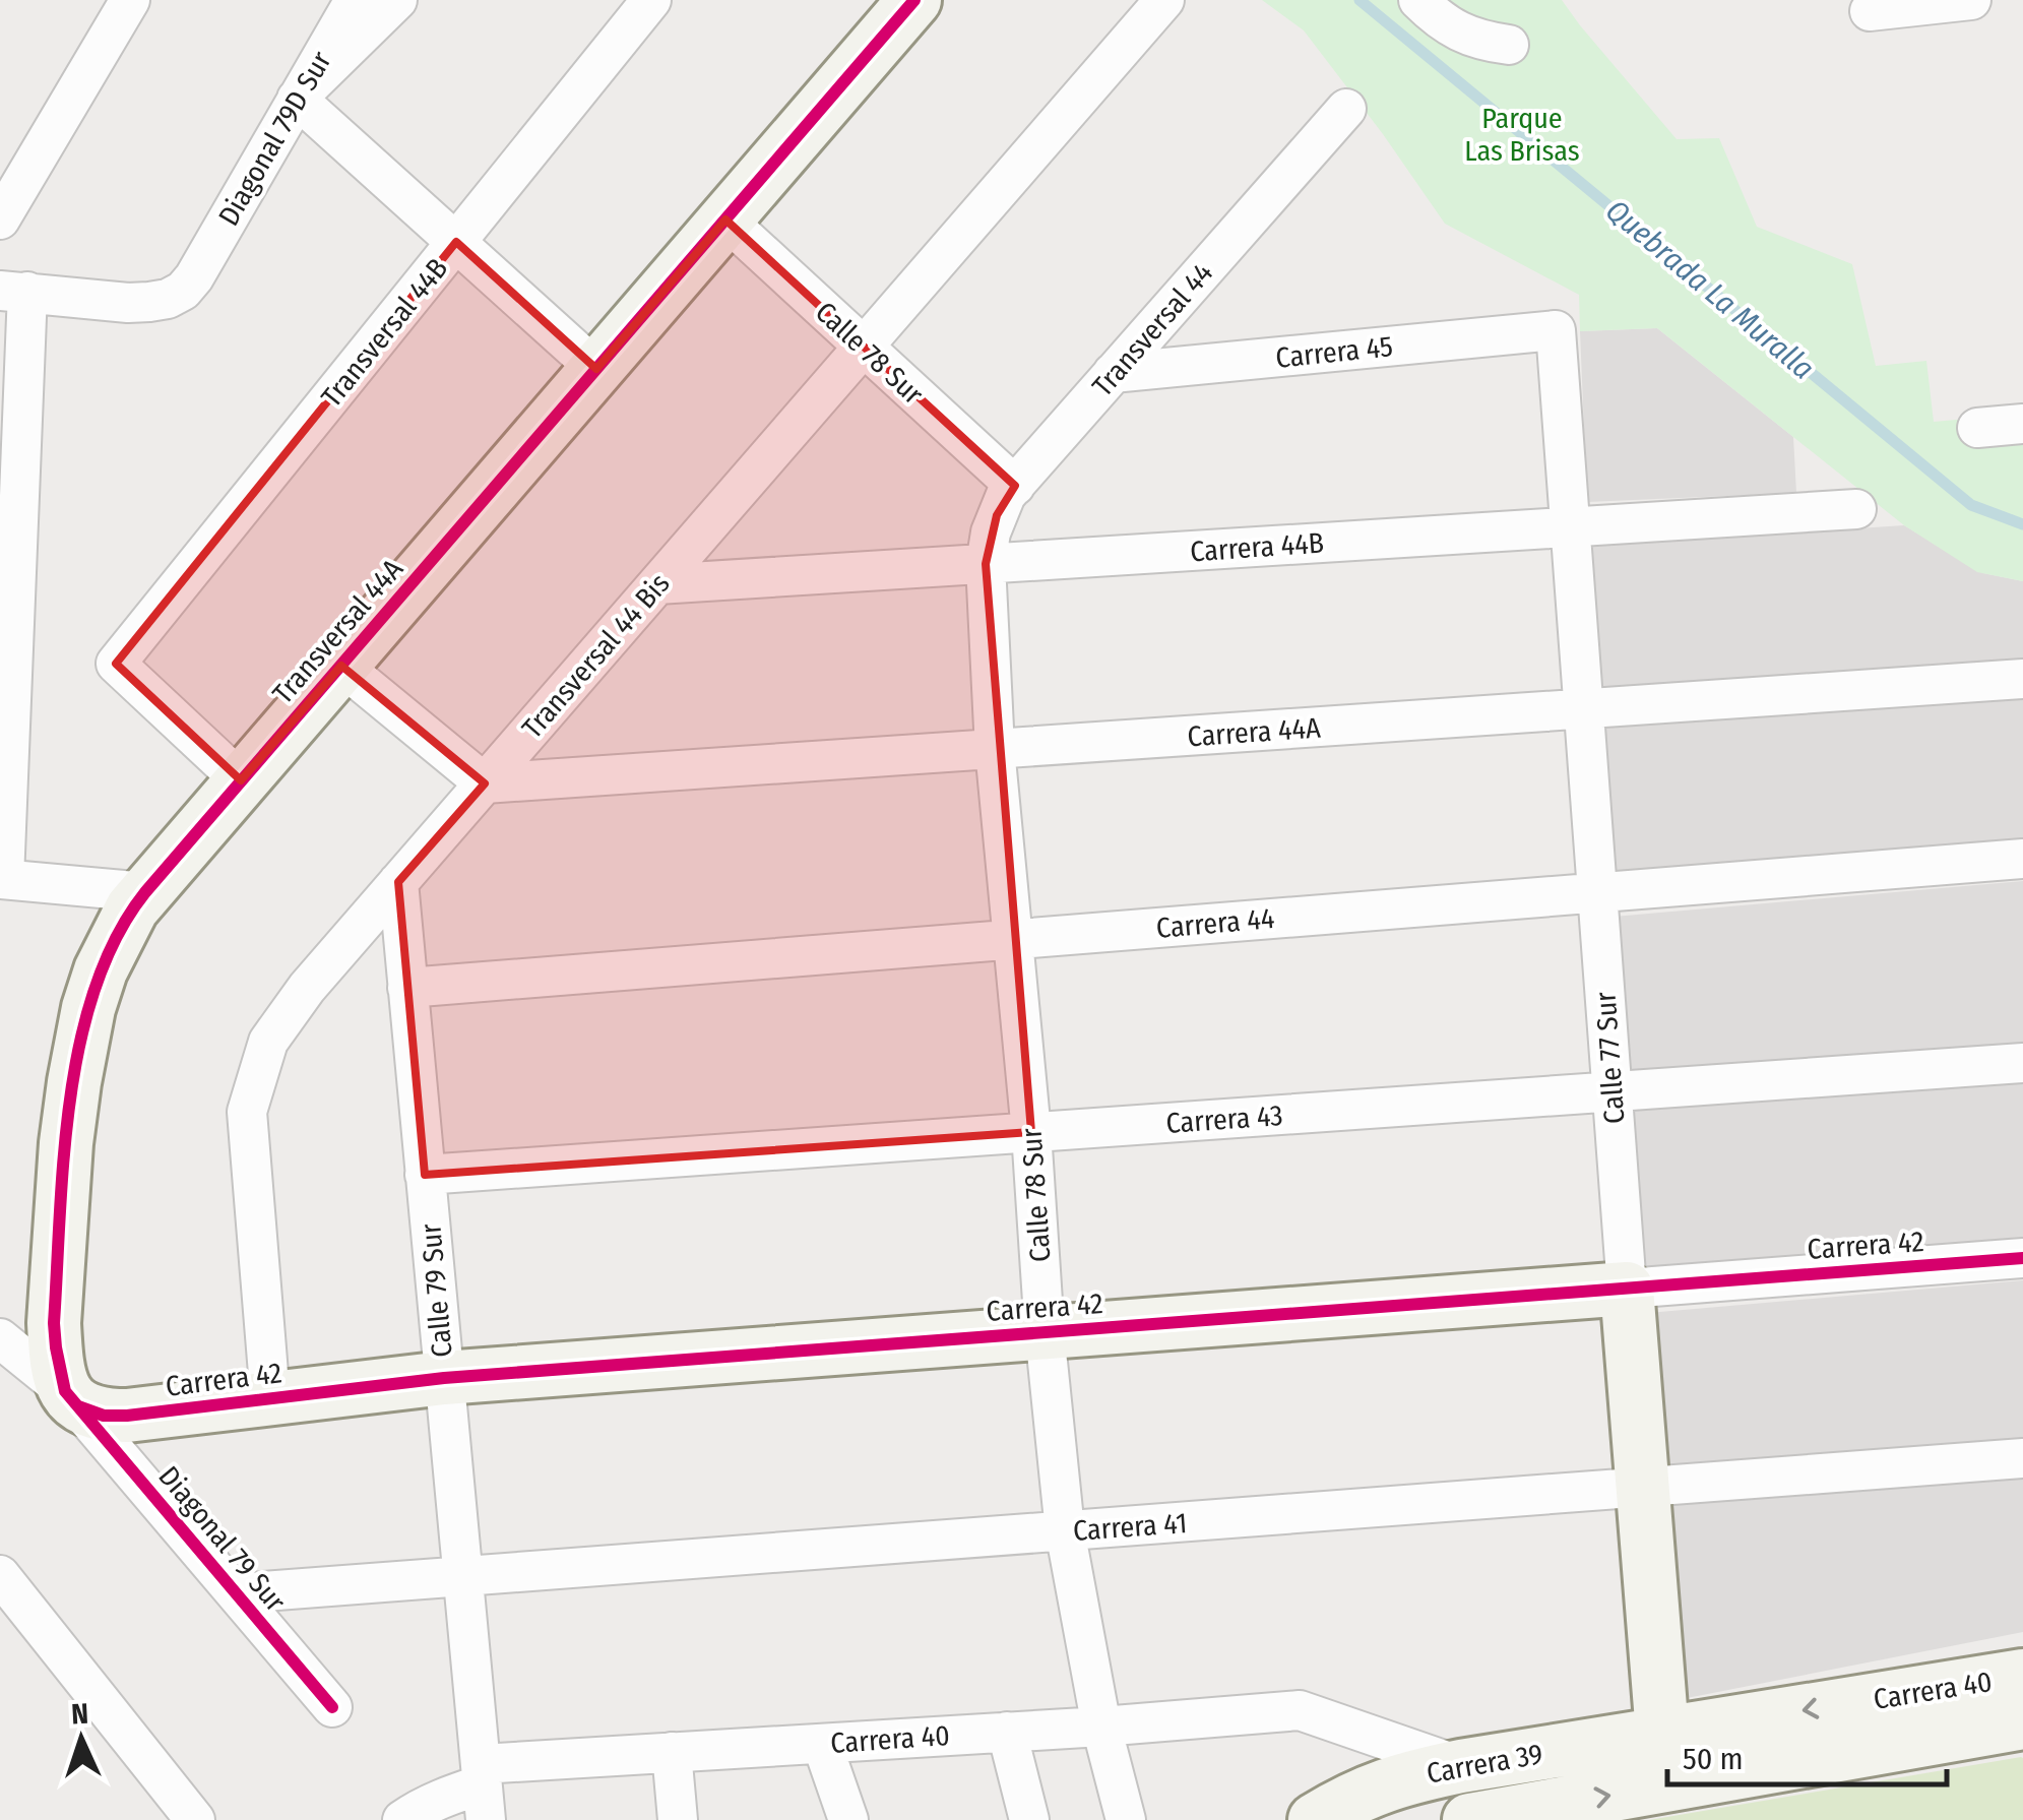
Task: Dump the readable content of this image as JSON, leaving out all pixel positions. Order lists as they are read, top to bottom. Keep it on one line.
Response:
{"streets":{"street":["Diagonal 79D Sur","Transversal 44","Transversal 44B","Carrera 45","Calle 78 Sur","Carrera 44B","Transversal 44A","Transversal 44 Bis","Carrera 44A","Carrera 44","Calle 77 Sur","Carrera 43","Carrera 42","Calle 79 Sur","Carrera 41","Diagonal 79 Sur","Carrera 40","Carrera 39"]},"crossings":[["Transversal 44","Carrera 45"],["Transversal 44","Calle 78 Sur"],["Transversal 44","Carrera 44B"],["Transversal 44B","Transversal 44A"],["Carrera 45","Calle 77 Sur"],["Calle 78 Sur","Carrera 44B"],["Calle 78 Sur","Transversal 44A"],["Calle 78 Sur","Transversal 44 Bis"],["Calle 78 Sur","Carrera 44A"],["Calle 78 Sur","Carrera 44"],["Calle 78 Sur","Carrera 43"],["Calle 78 Sur","Carrera 42"],["Calle 78 Sur","Carrera 41"],["Calle 78 Sur","Carrera 40"],["Carrera 44B","Transversal 44 Bis"],["Carrera 44B","Calle 77 Sur"],["Transversal 44A","Carrera 42"],["Transversal 44A","Diagonal 79 Sur"],["Transversal 44 Bis","Carrera 44A"],["Transversal 44 Bis","Carrera 42"],["Transversal 44 Bis","Calle 79 Sur"],["Carrera 44A","Calle 77 Sur"],["Carrera 44","Calle 77 Sur"],["Carrera 44","Calle 79 Sur"],["Calle 77 Sur","Carrera 43"],["Calle 77 Sur","Carrera 42"],["Calle 77 Sur","Carrera 41"],["Calle 77 Sur","Carrera 40"],["Calle 77 Sur","Carrera 39"],["Carrera 43","Calle 79 Sur"],["Carrera 42","Calle 79 Sur"],["Carrera 42","Diagonal 79 Sur"],["Calle 79 Sur","Carrera 41"],["Calle 79 Sur","Carrera 40"],["Carrera 41","Diagonal 79 Sur"],["Carrera 40","Carrera 39"]],"water":["Quebrada La Muralla"],"parks":["Parque Las Brisas"],"scale_bar":"50 m","north":"top"}
